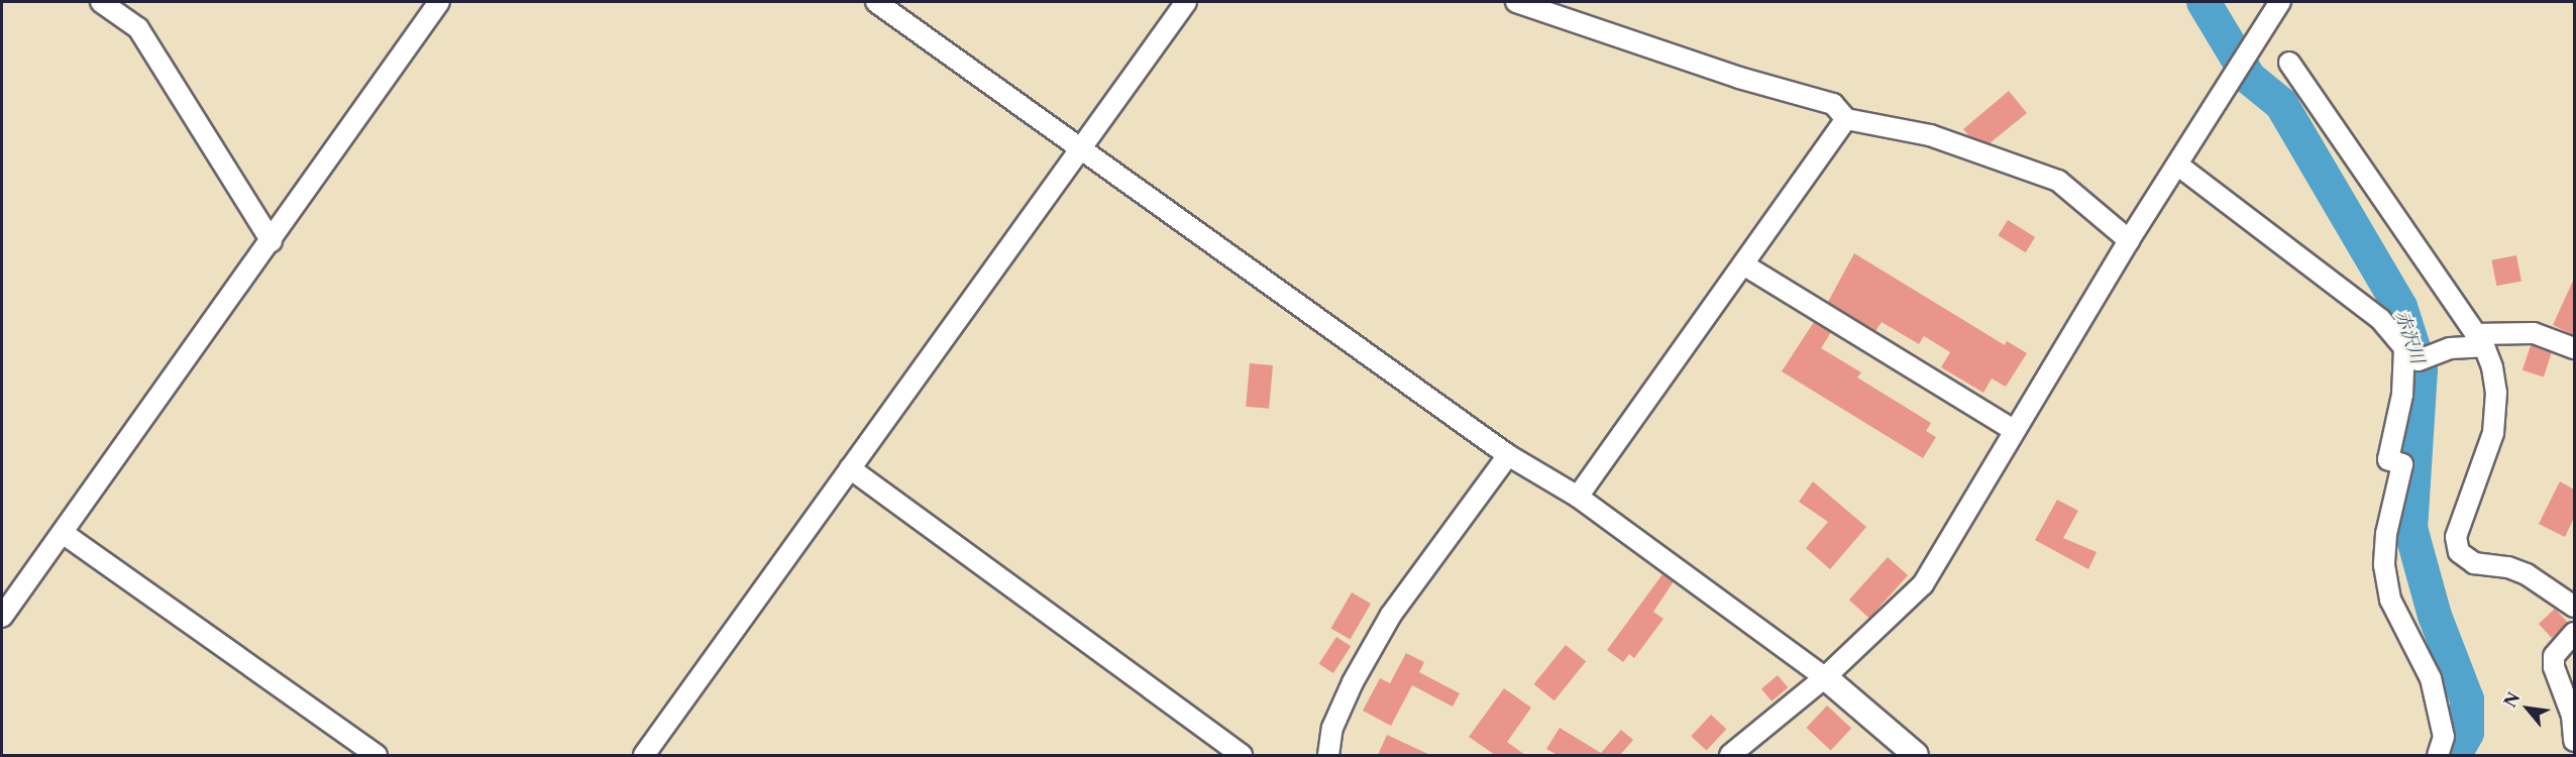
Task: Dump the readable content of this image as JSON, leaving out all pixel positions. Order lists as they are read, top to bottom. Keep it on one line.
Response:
{"water":["赤沢川"],"north":"top left"}
